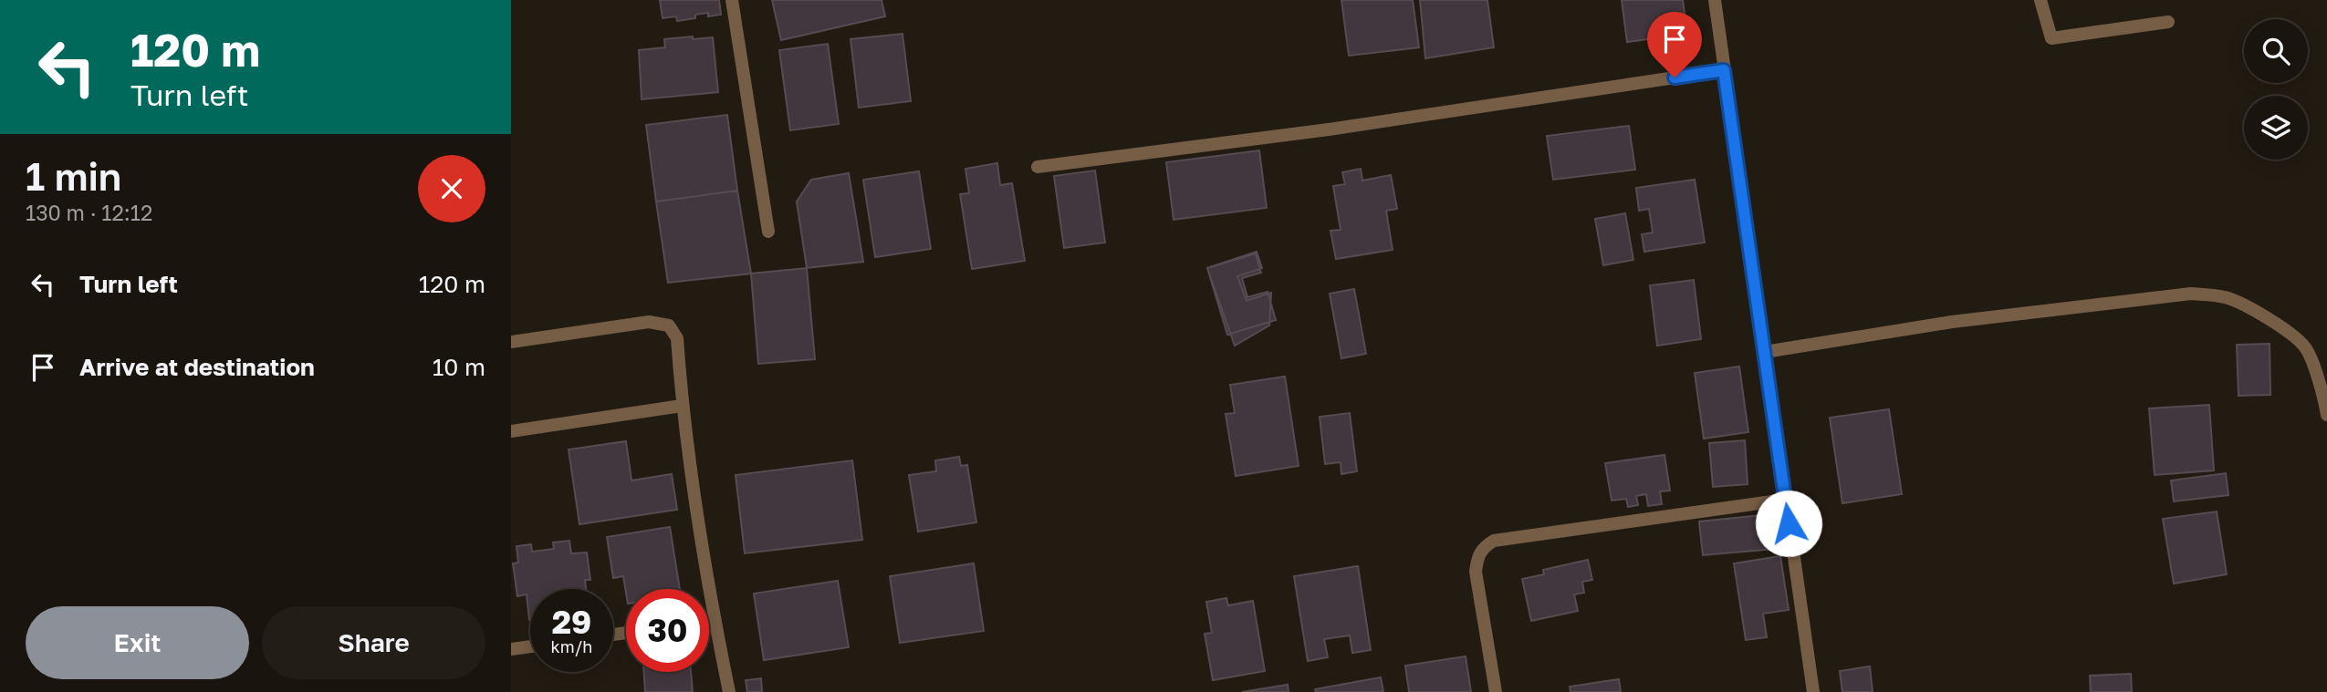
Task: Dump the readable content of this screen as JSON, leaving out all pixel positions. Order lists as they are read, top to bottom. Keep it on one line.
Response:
{"page":{"turn":["120 m","Turn left"],"heading":["1 min","130 m · 12:12"],"list":[{"name":"Turn left","value":"120 m"},{"name":"Arrive at destination","value":"10 m"}],"speed":"29 km/h","limit":"30","buttons":["Exit","Share"]}}
